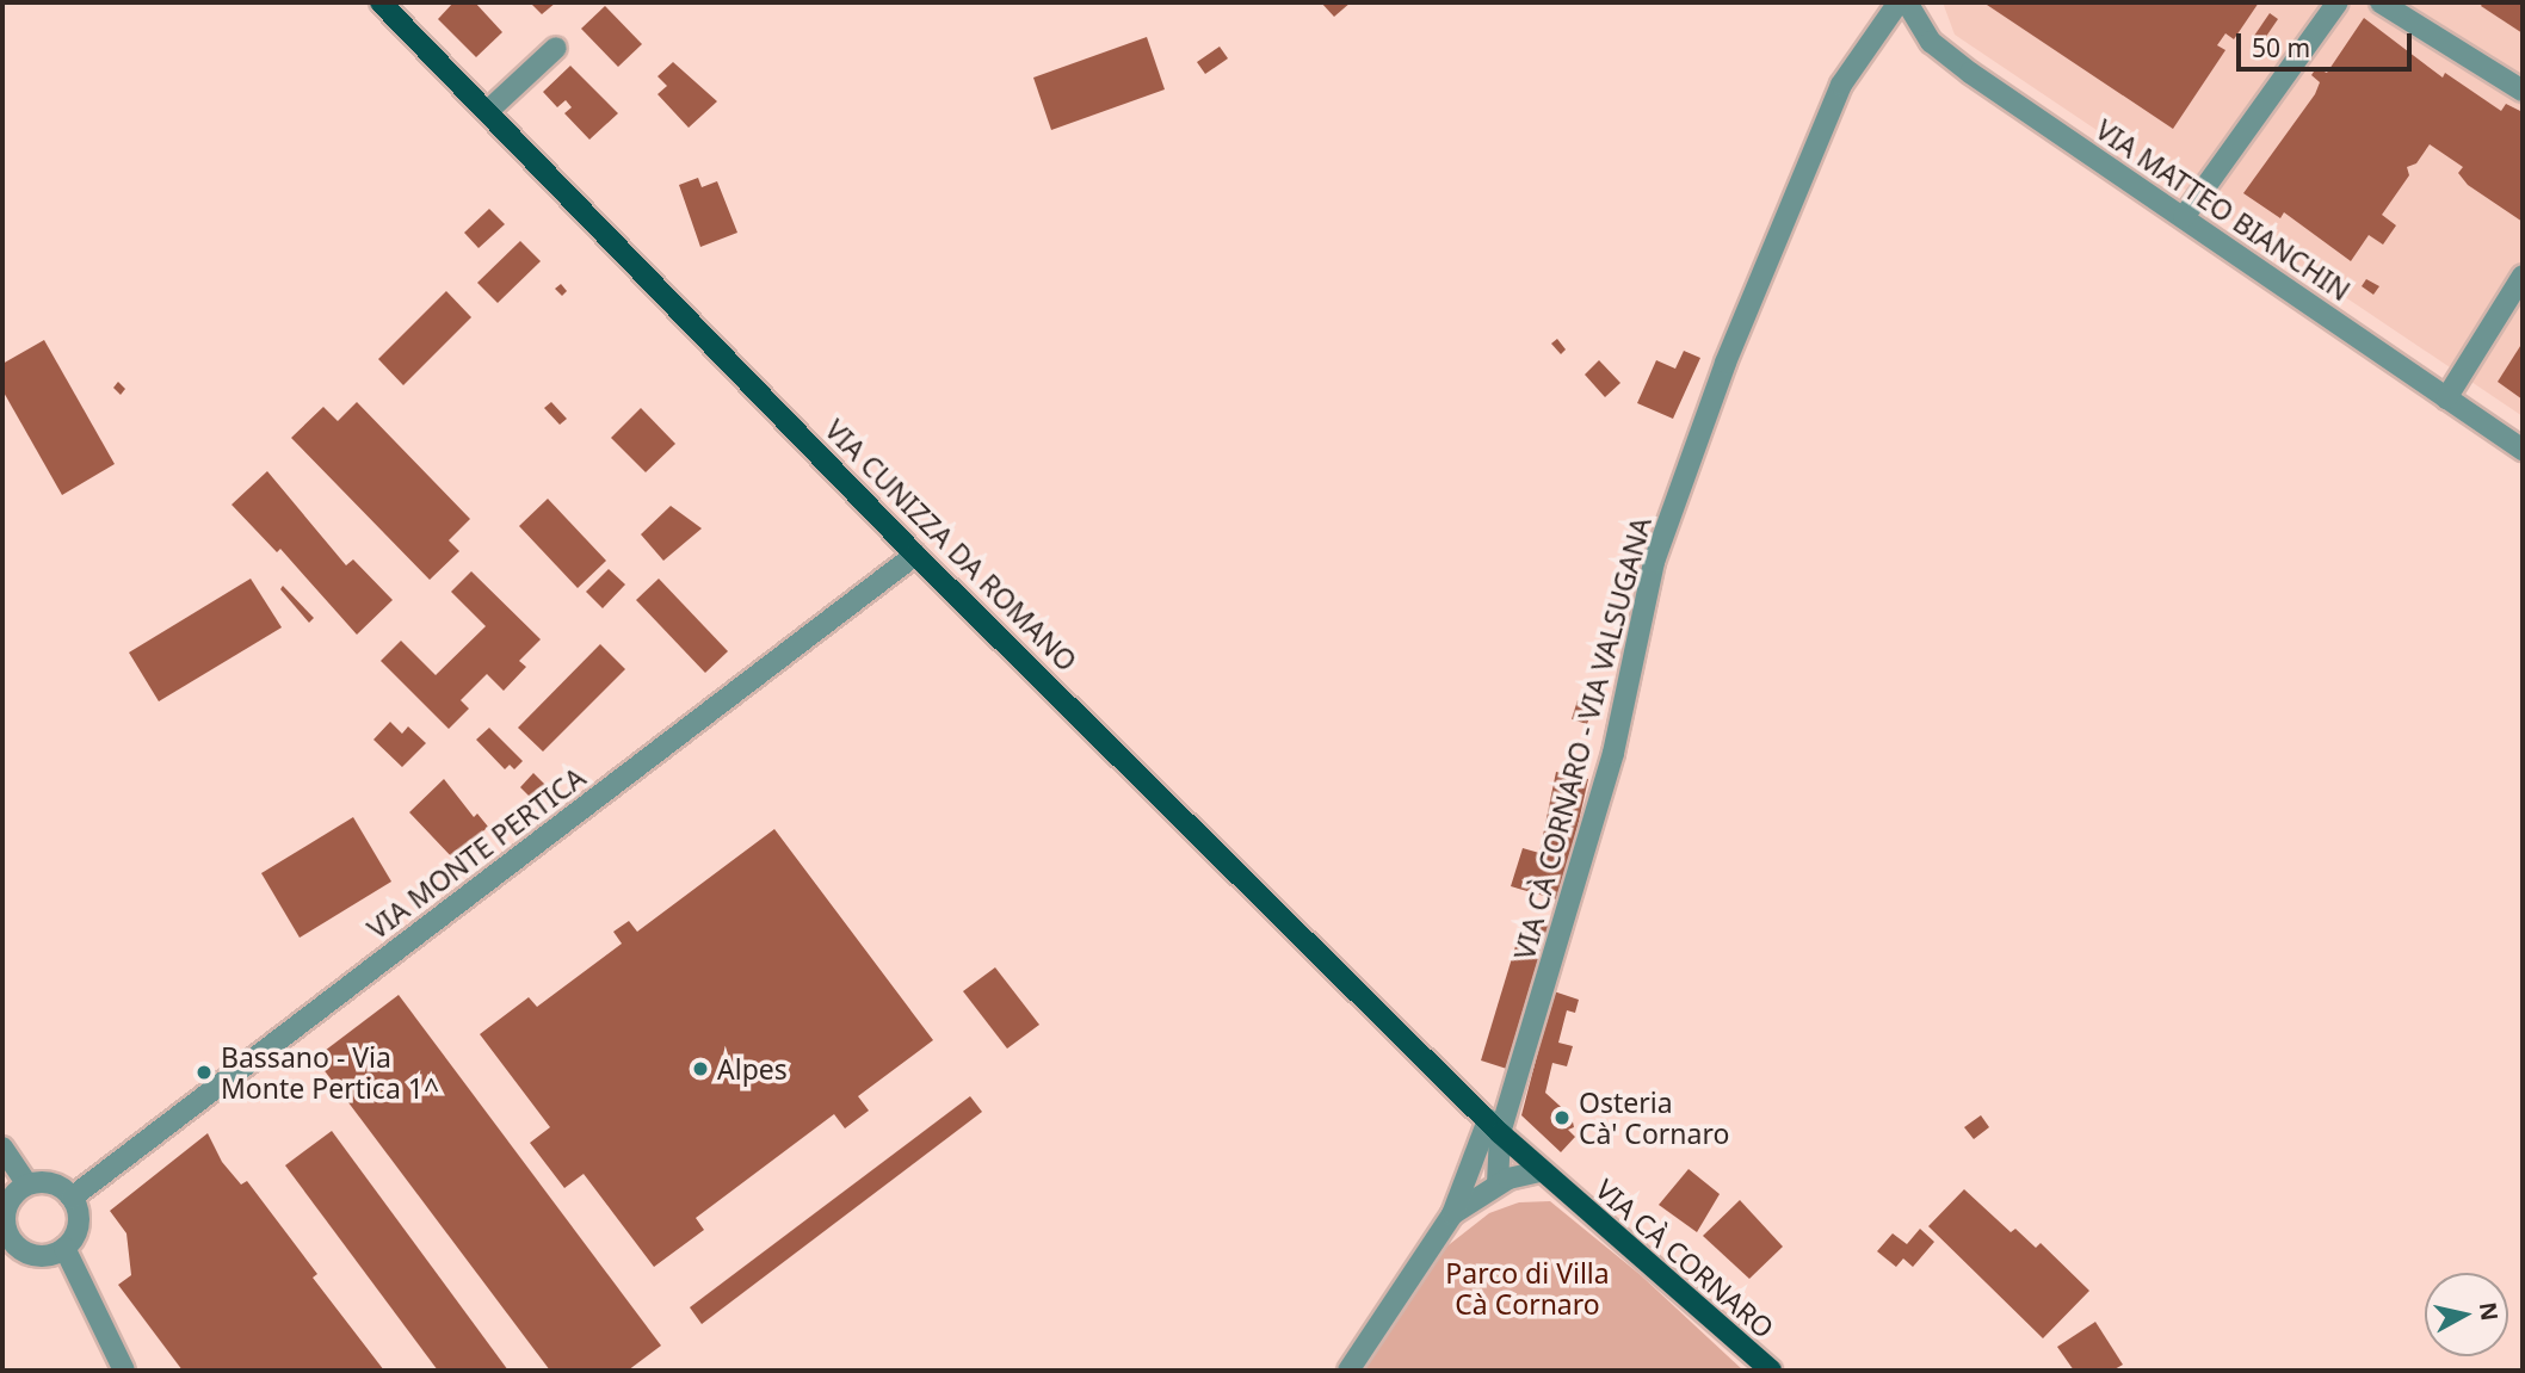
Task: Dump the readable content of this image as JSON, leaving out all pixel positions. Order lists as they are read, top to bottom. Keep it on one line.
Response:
{"streets":{"main road":["VIA CUNIZZA DA ROMANO","VIA CÀ CORNARO"],"street":["VIA MATTEO BIANCHIN","VIA CÀ CORNARO - VIA VALSUGANA","VIA MONTE PERTICA"]},"crossings":[["VIA CUNIZZA DA ROMANO","VIA CÀ CORNARO - VIA VALSUGANA"],["VIA CUNIZZA DA ROMANO","VIA MONTE PERTICA"],["VIA CUNIZZA DA ROMANO","VIA CÀ CORNARO"],["VIA CÀ CORNARO - VIA VALSUGANA","VIA CÀ CORNARO"]],"parks":["Parco di Villa Cà Cornaro"],"places":["Alpes","Bassano - Via Monte Pertica 1^","Osteria Cà' Cornaro"],"scale_bar":"50 m","north":"right"}
